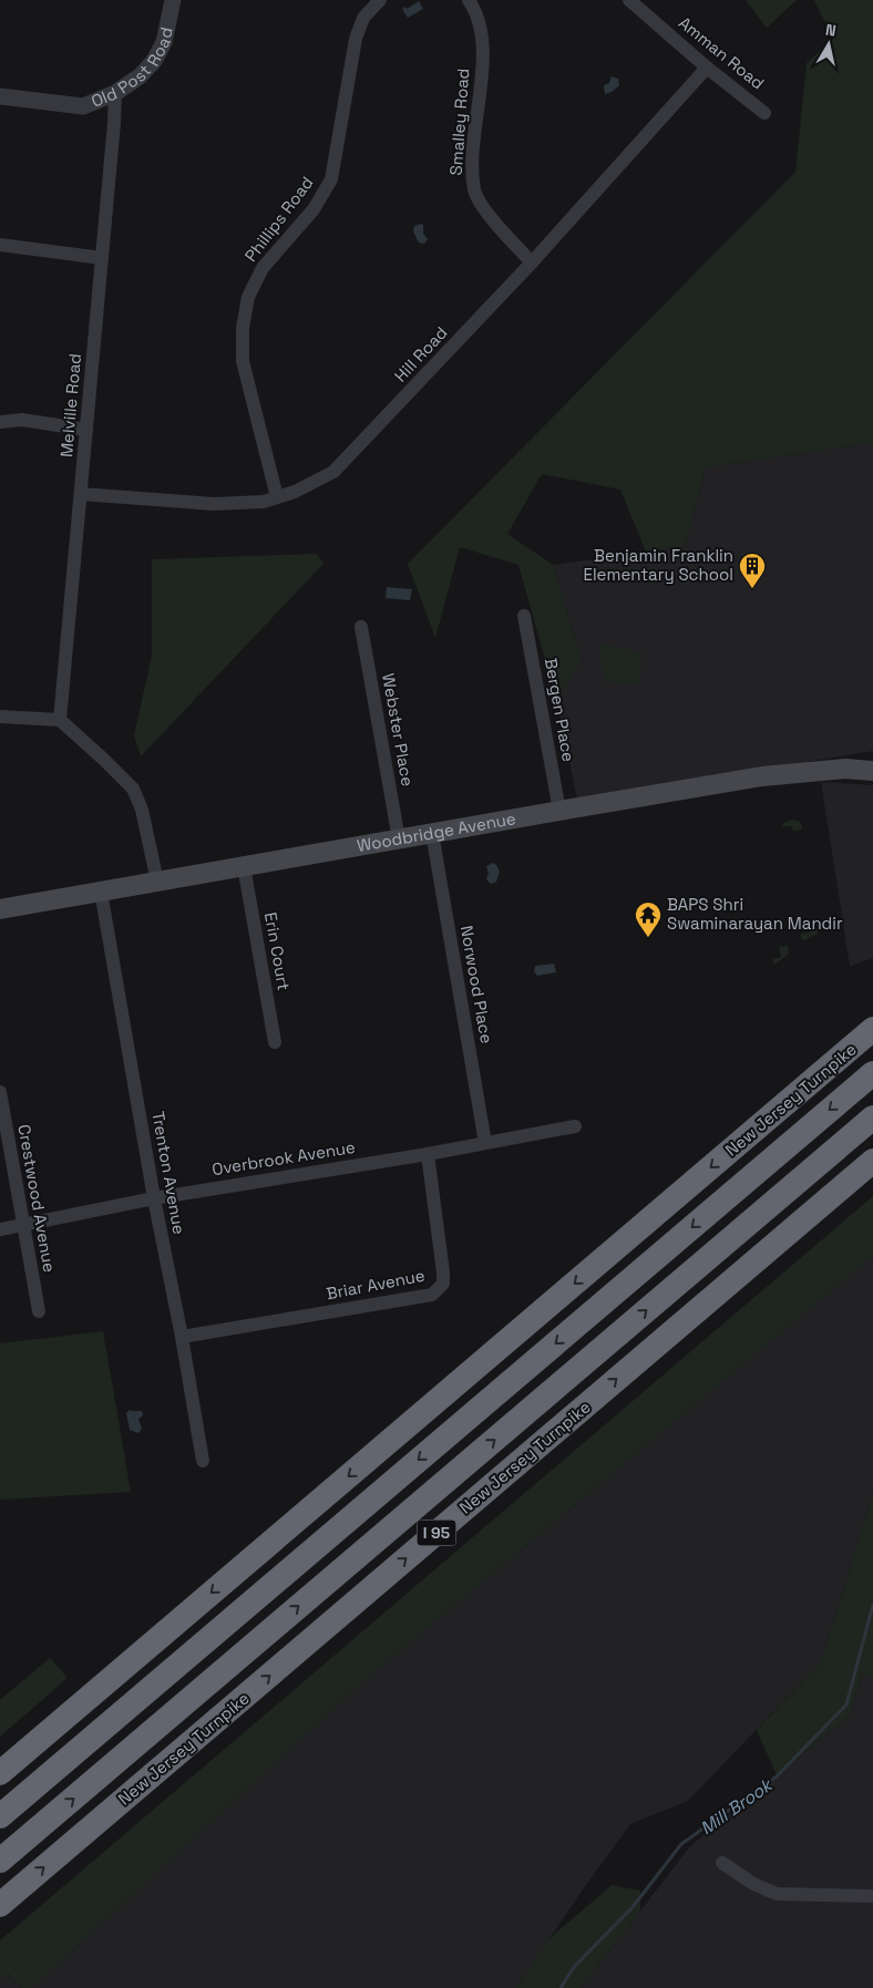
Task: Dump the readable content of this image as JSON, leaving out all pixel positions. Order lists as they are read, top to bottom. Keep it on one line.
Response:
{"streets":{"highway":["New Jersey Turnpike","I 95"],"main road":["Woodbridge Avenue"],"street":["Amman Road","Old Post Road","Smalley Road","Phillips Road","Hill Road","Melville Road","Bergen Place","Webster Place","Erin Court","Norwood Place","Overbrook Avenue","Trenton Avenue","Crestwood Avenue","Briar Avenue"]},"crossings":[["Amman Road","Hill Road"],["Old Post Road","Melville Road"],["Smalley Road","Hill Road"],["Phillips Road","Hill Road"],["Hill Road","Melville Road"],["Bergen Place","Woodbridge Avenue"],["Webster Place","Woodbridge Avenue"],["Woodbridge Avenue","Erin Court"],["Woodbridge Avenue","Norwood Place"],["Woodbridge Avenue","Trenton Avenue"],["Norwood Place","Overbrook Avenue"],["Overbrook Avenue","Trenton Avenue"],["Overbrook Avenue","Crestwood Avenue"],["Overbrook Avenue","Briar Avenue"],["Trenton Avenue","Briar Avenue"]],"water":["Mill Brook"],"places":{"building":["Benjamin Franklin Elementary School"],"temple":["BAPS Shri Swaminarayan Mandir"]},"north":"top"}
